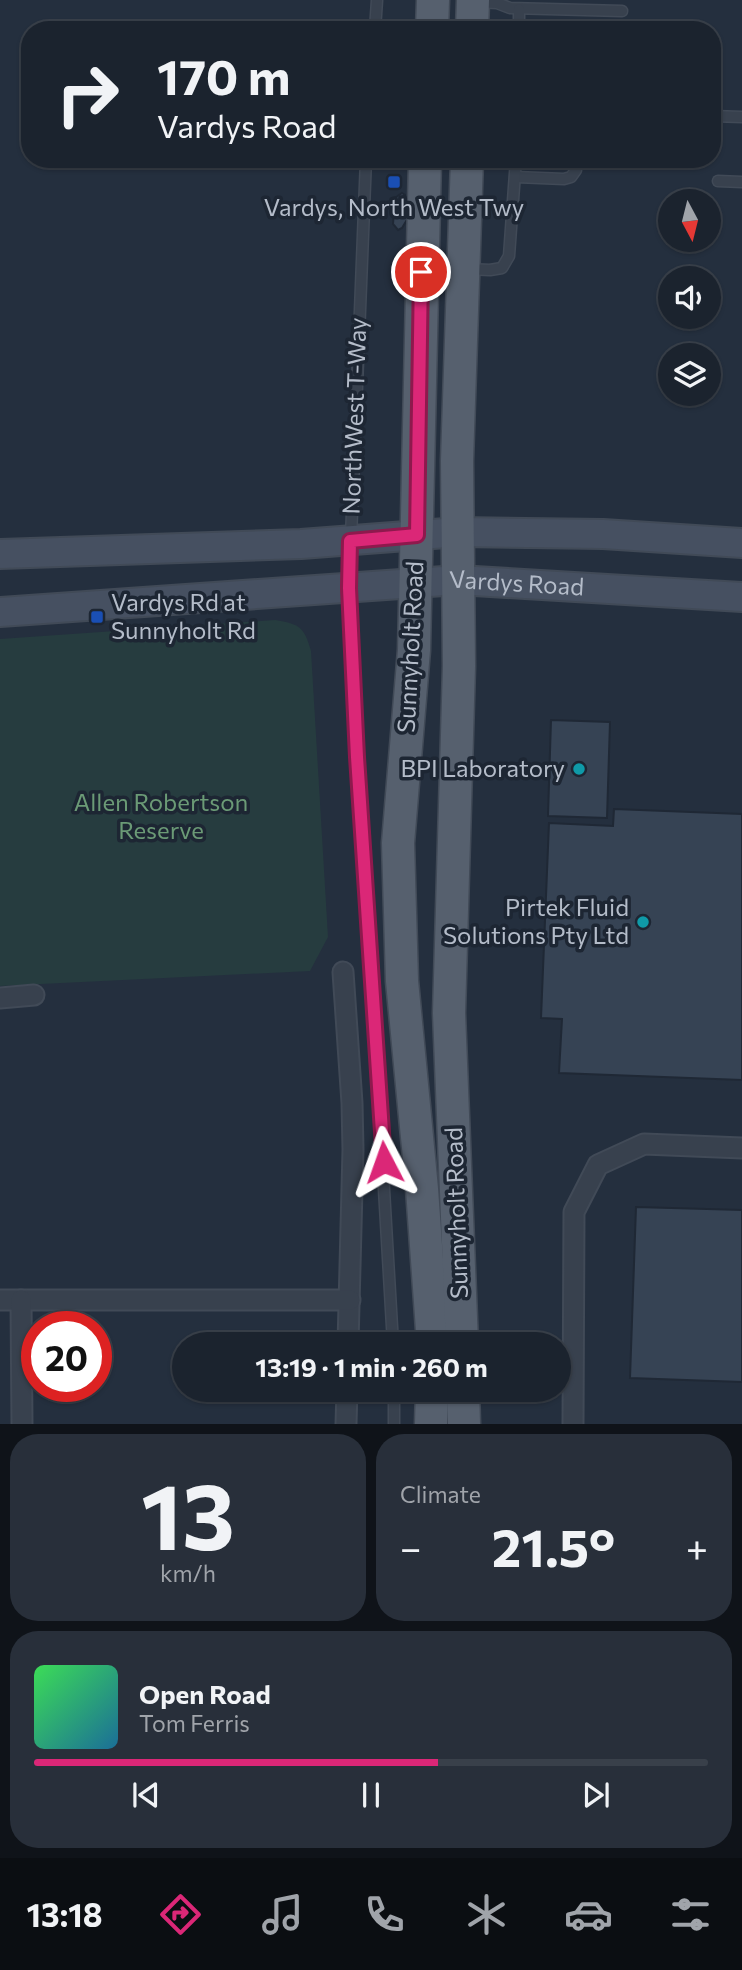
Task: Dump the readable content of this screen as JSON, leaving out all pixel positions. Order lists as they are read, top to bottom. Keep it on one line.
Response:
{"streets":{"main road":["Vardys Road","Sunnyholt Road"],"lane":["NorthWest T-Way"]},"crossings":[["NorthWest T-Way","Vardys Road"],["Vardys Road","Sunnyholt Road"]],"parks":["Allen Robertson Reserve"],"places":{"transit":["Vardys, North West Twy","Vardys Rd at Sunnyholt Rd"],"other":["BPI Laboratory","Pirtek Fluid Solutions Pty Ltd"]},"north":"bottom","page":{"turn":["170 m","Vardys Road"],"limit":"20","trip":"13:19 · 1 min · 260 m","tile":[["13","km/h"],"Climate"],"heat":["−","21.5°","+"],"song":["Open Road","Tom Ferris"],"tabs":"13:18"}}
